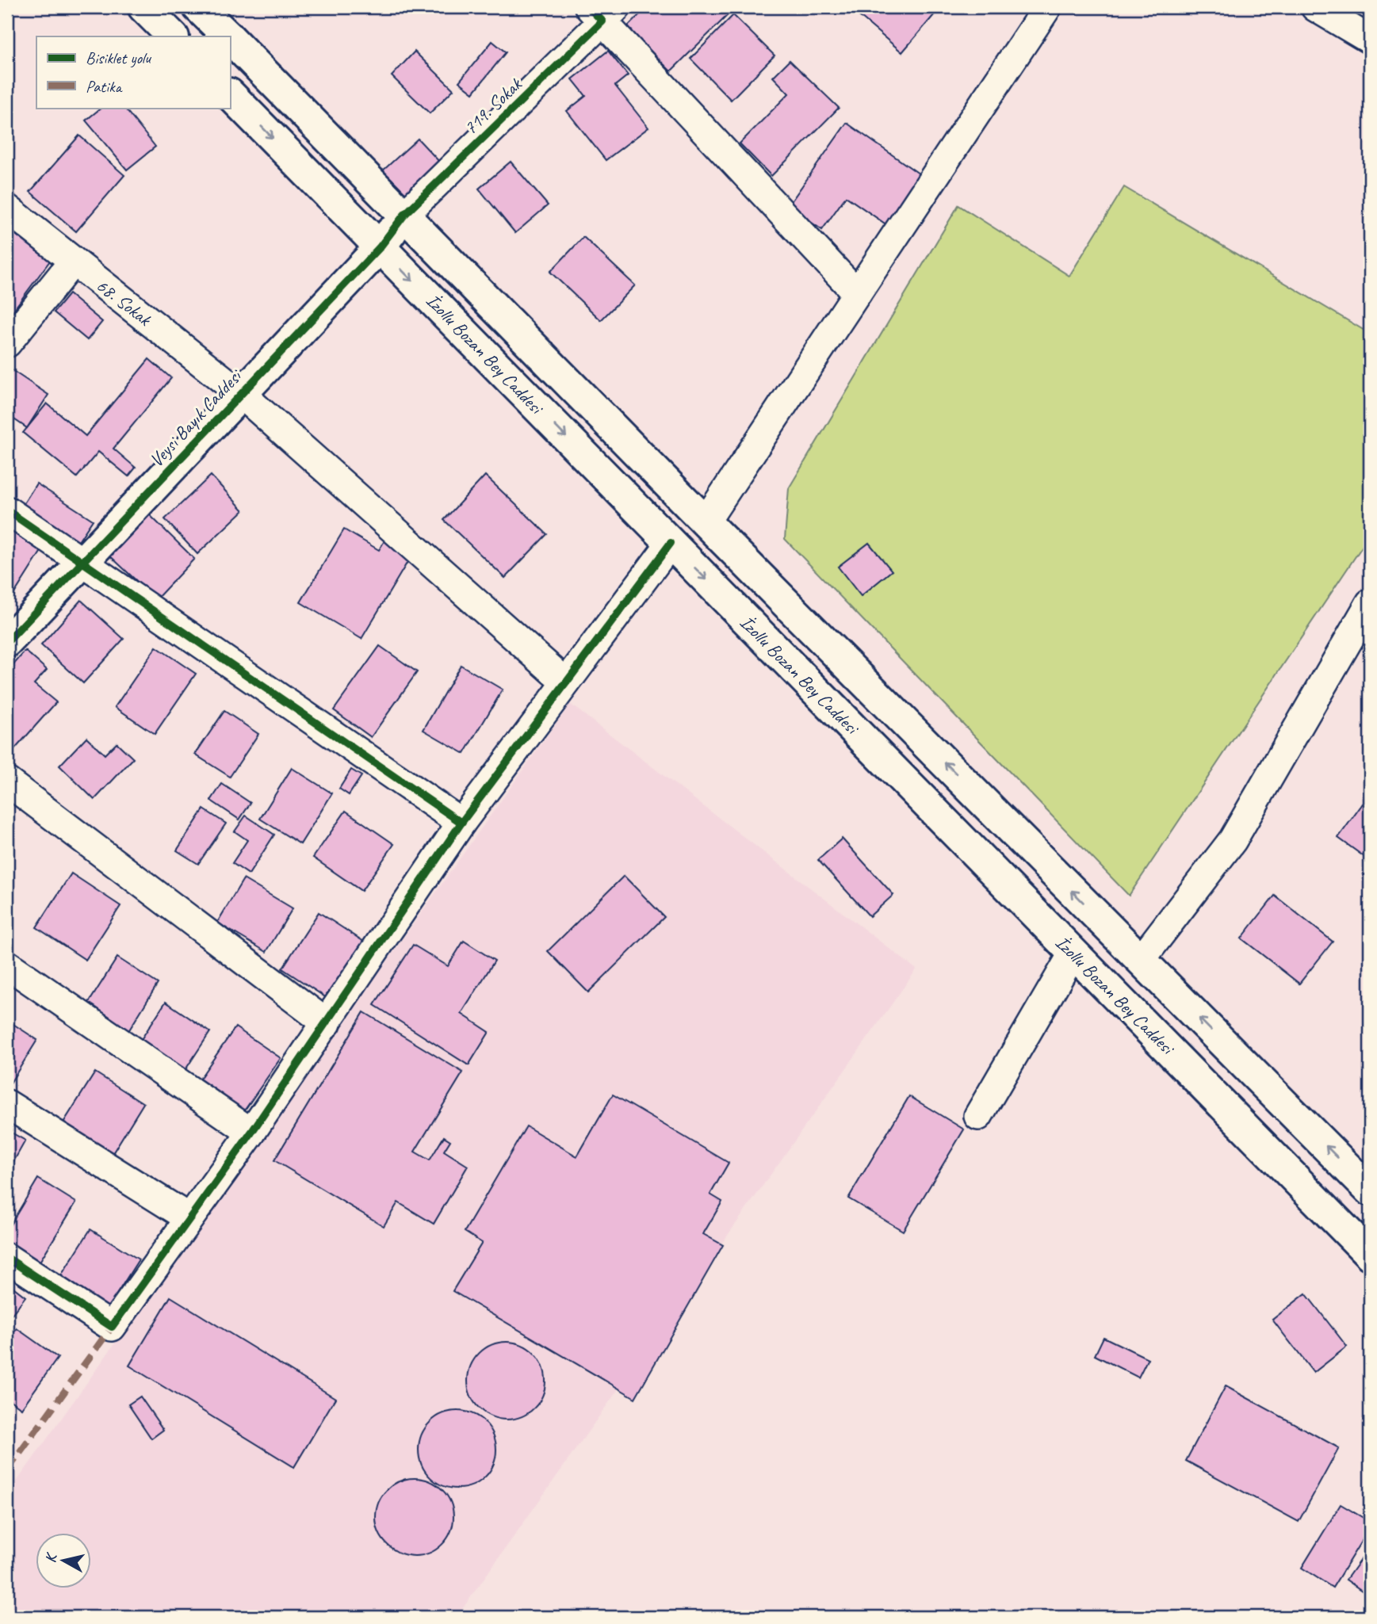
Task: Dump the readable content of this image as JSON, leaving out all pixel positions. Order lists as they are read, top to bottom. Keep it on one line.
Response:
{"streets":{"main road":["İzollu Bozan Bey Caddesi","Veysi Bayık Caddesi"],"street":["719. Sokak","68. Sokak"]},"crossings":[["719. Sokak","İzollu Bozan Bey Caddesi"],["719. Sokak","Veysi Bayık Caddesi"],["68. Sokak","Veysi Bayık Caddesi"],["İzollu Bozan Bey Caddesi","Veysi Bayık Caddesi"]],"legend":["Bisiklet yolu","Patika"],"north":"left"}
